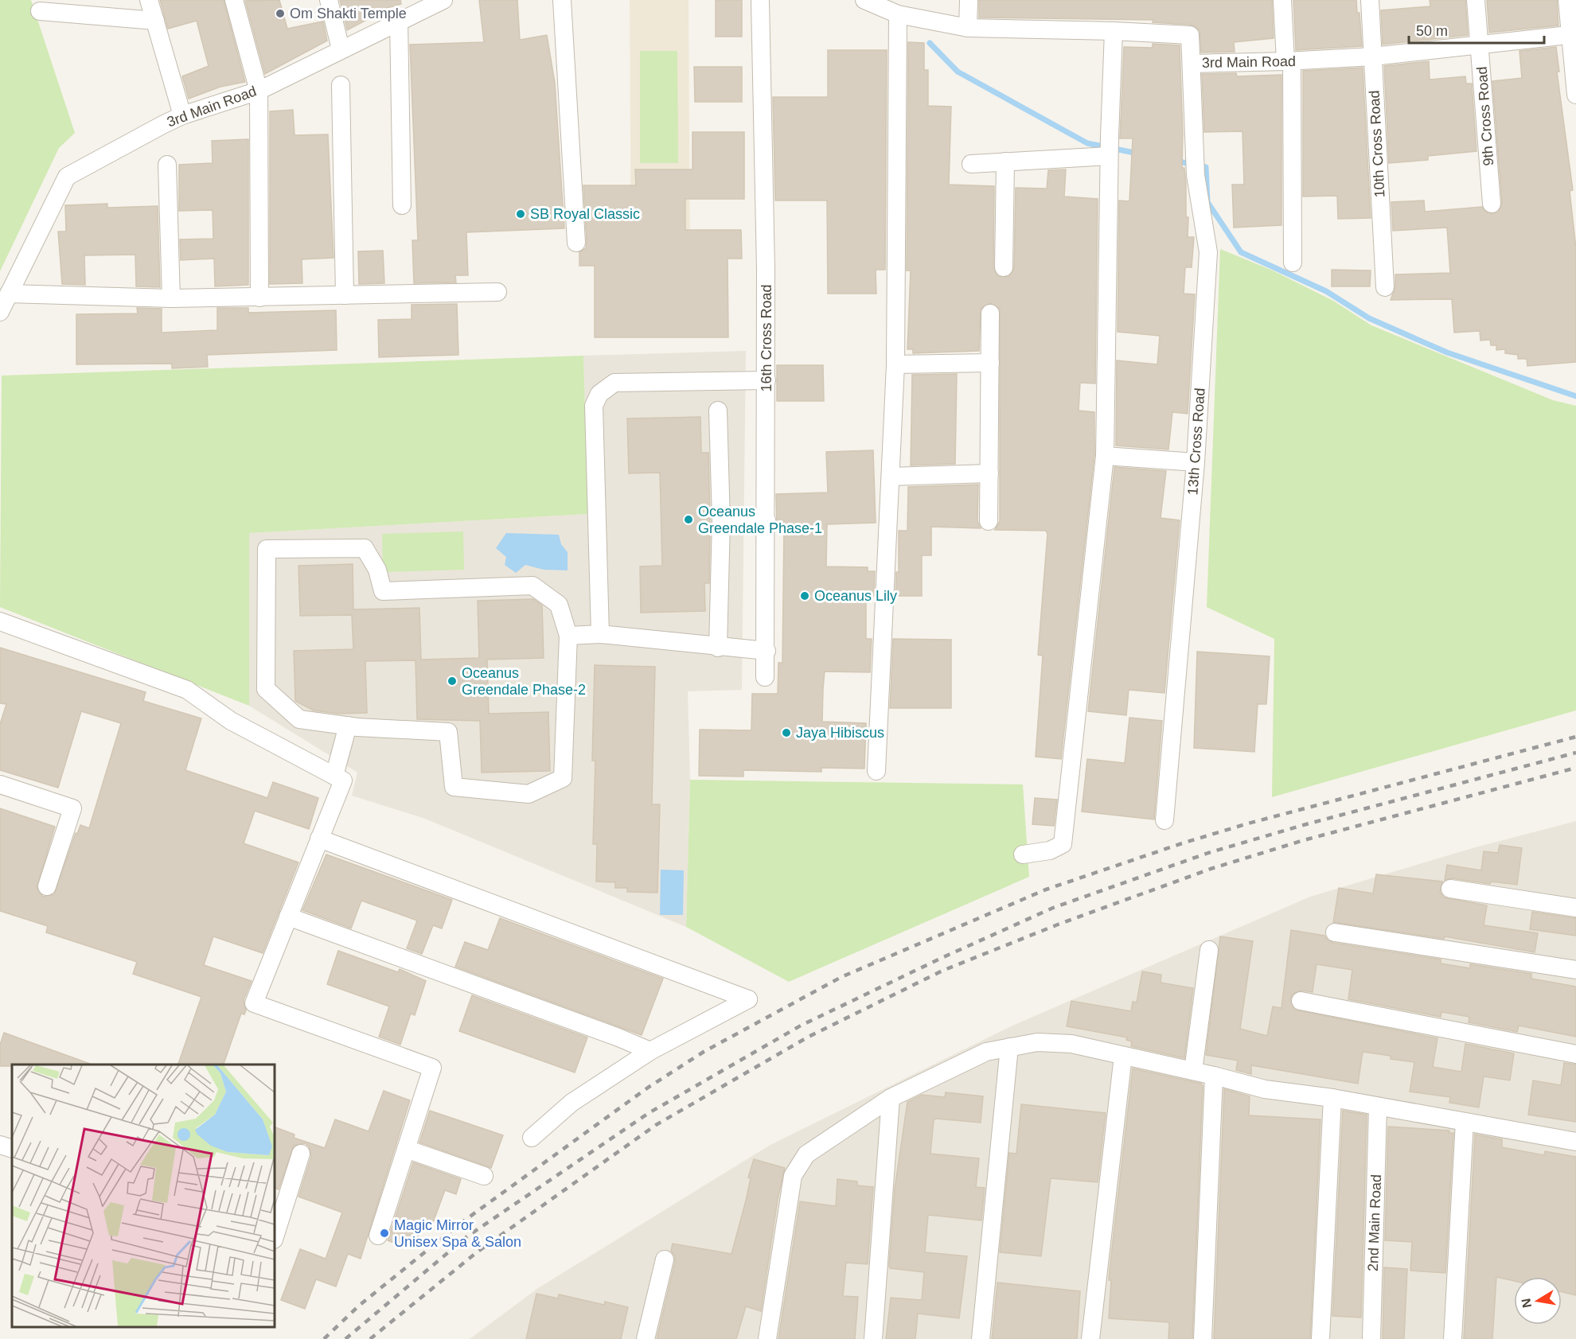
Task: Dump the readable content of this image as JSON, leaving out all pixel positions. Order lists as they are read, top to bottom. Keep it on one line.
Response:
{"streets":{"street":["3rd Main Road","9th Cross Road","10th Cross Road","16th Cross Road","13th Cross Road","2nd Main Road"]},"crossings":[["3rd Main Road","9th Cross Road"],["3rd Main Road","10th Cross Road"],["3rd Main Road","13th Cross Road"]],"places":["Om Shakti Temple","SB Royal Classic","Oceanus Greendale Phase-1","Oceanus Lily","Oceanus Greendale Phase-2","Jaya Hibiscus","Magic Mirror Unisex Spa & Salon"],"scale_bar":"50 m","north":"left"}
